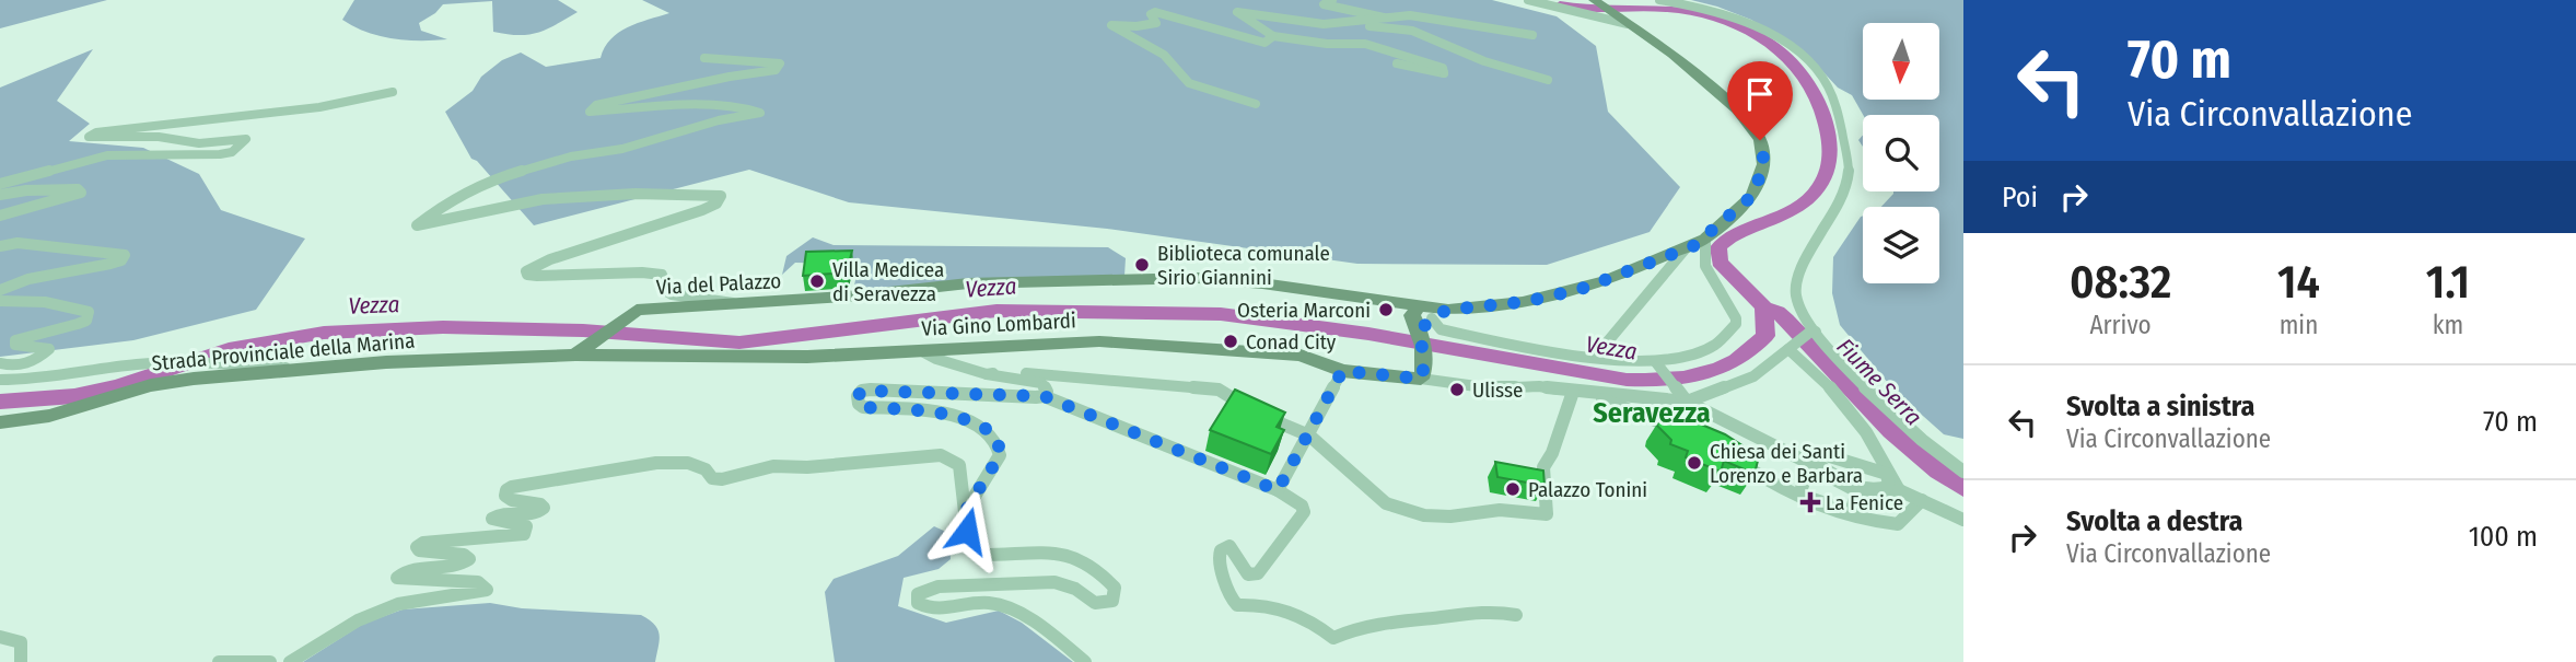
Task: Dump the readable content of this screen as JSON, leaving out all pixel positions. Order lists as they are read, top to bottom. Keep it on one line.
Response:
{"streets":{"main road":["Via del Palazzo","Via Gino Lombardi","Strada Provinciale della Marina"]},"crossings":[["Via del Palazzo","Via Gino Lombardi"],["Via del Palazzo","Strada Provinciale della Marina"],["Via Gino Lombardi","Strada Provinciale della Marina"]],"districts":["Seravezza"],"water":["Vezza","Fiume Serra"],"places":{"other":["Biblioteca comunale Sirio Giannini","Villa Medicea di Seravezza","Osteria Marconi","Conad City","Ulisse","Chiesa dei Santi Lorenzo e Barbara","Palazzo Tonini"],"health":["La Fenice"]},"north":"bottom","page":{"turn":["70 m","Via Circonvallazione"],"then":"Poi","eta":["08:32","Arrivo","14","min","1.1","km"],"list":[{"name":"Svolta a sinistra","note":"Via Circonvallazione","value":"70 m"},{"name":"Svolta a destra","note":"Via Circonvallazione","value":"100 m"}]}}
